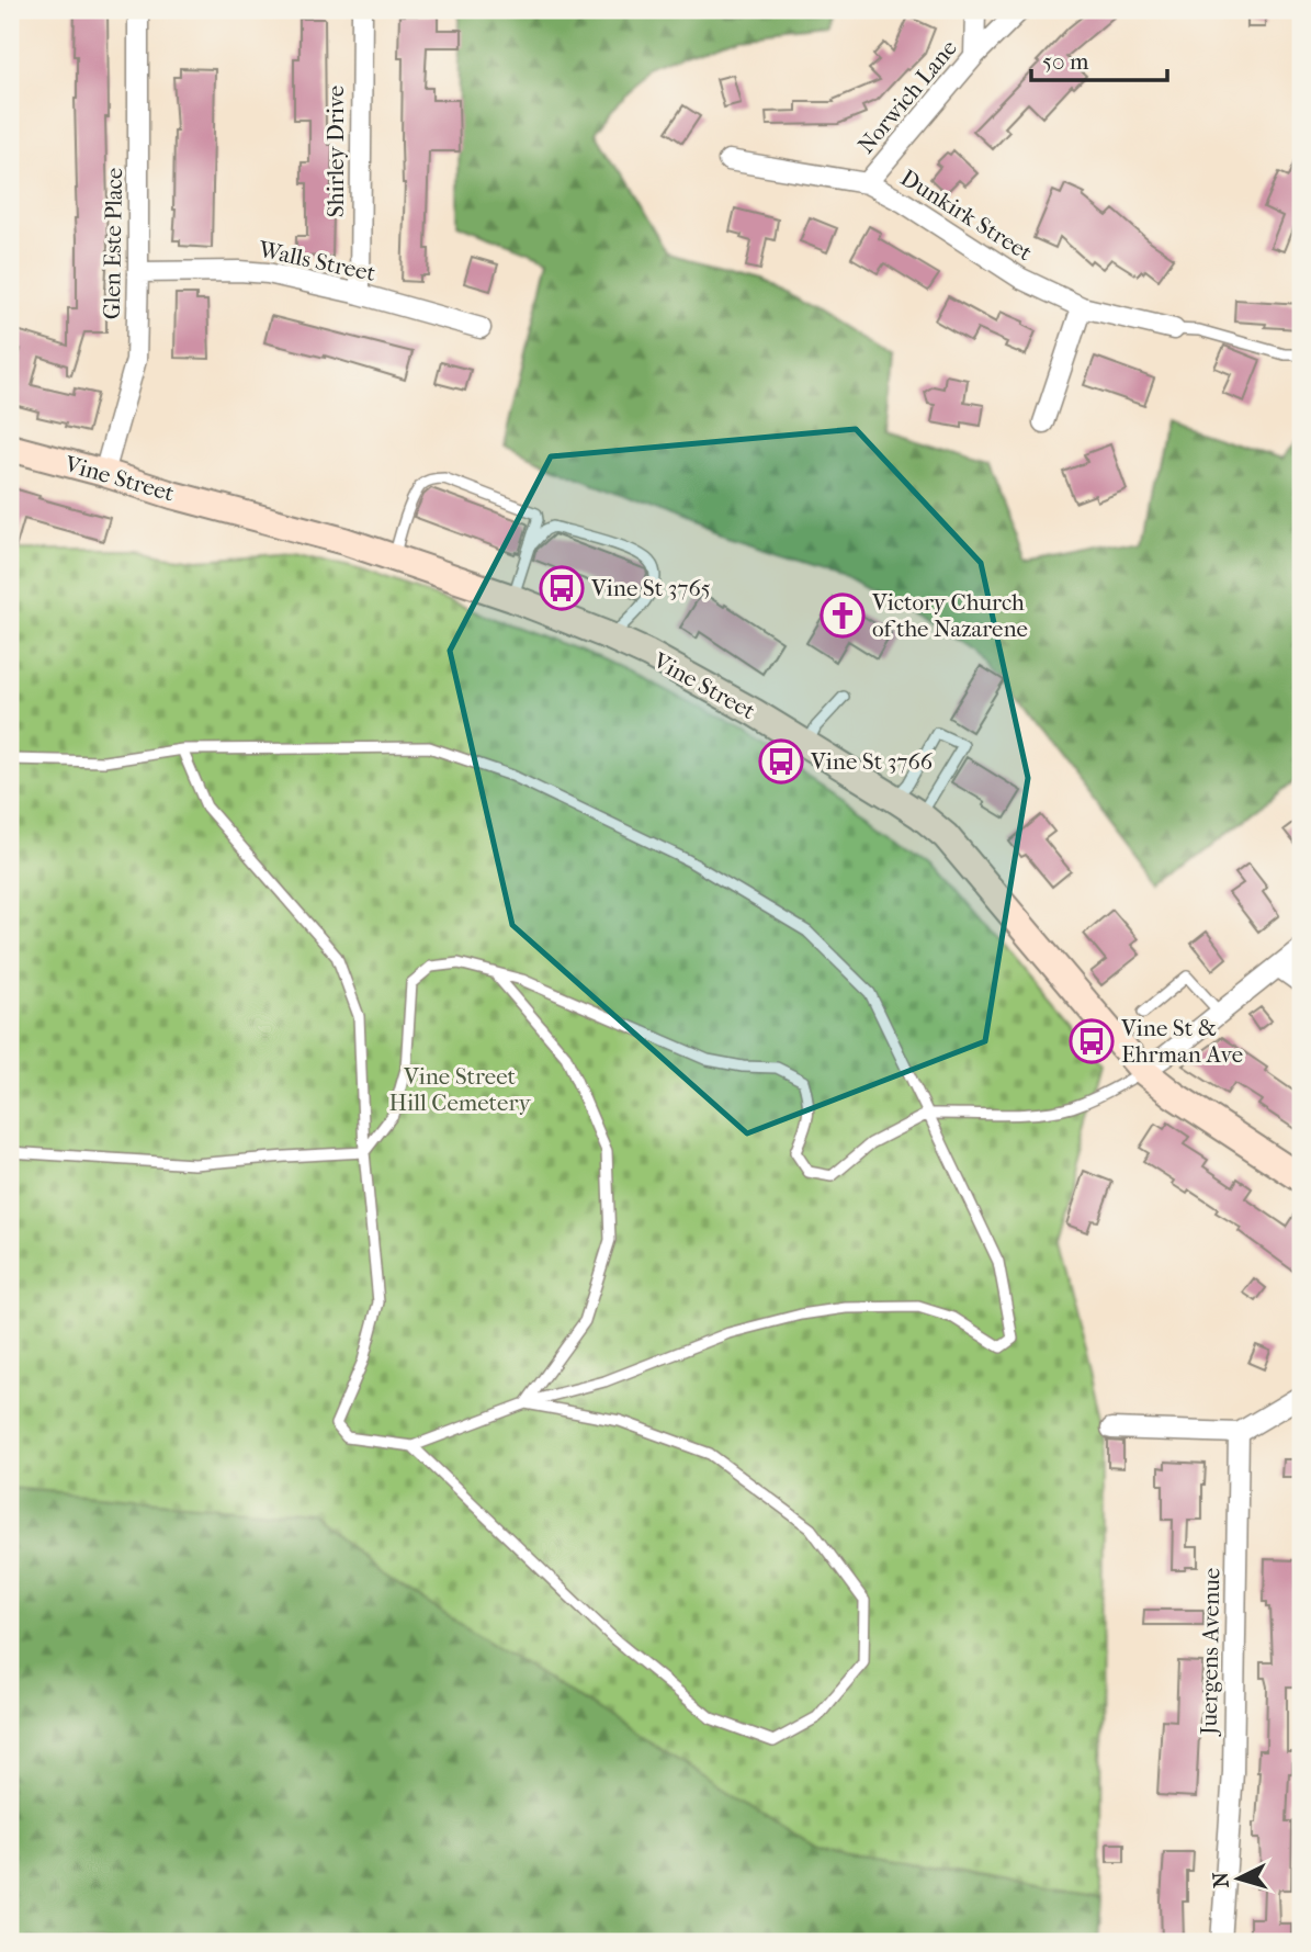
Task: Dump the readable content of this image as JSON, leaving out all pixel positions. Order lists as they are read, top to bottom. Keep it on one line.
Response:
{"streets":{"main road":["Vine Street"],"street":["Norwich Lane","Shirley Drive","Dunkirk Street","Glen Este Place","Walls Street","Juergens Avenue"]},"crossings":[["Norwich Lane","Dunkirk Street"],["Shirley Drive","Walls Street"],["Glen Este Place","Walls Street"],["Glen Este Place","Vine Street"]],"parks":["Vine Street Hill Cemetery"],"places":{"bus stop":["Vine St 3765","Vine St 3766","Vine St & Ehrman Ave"],"church":["Victory Church of the Nazarene"]},"scale_bar":"50 m","north":"left"}
